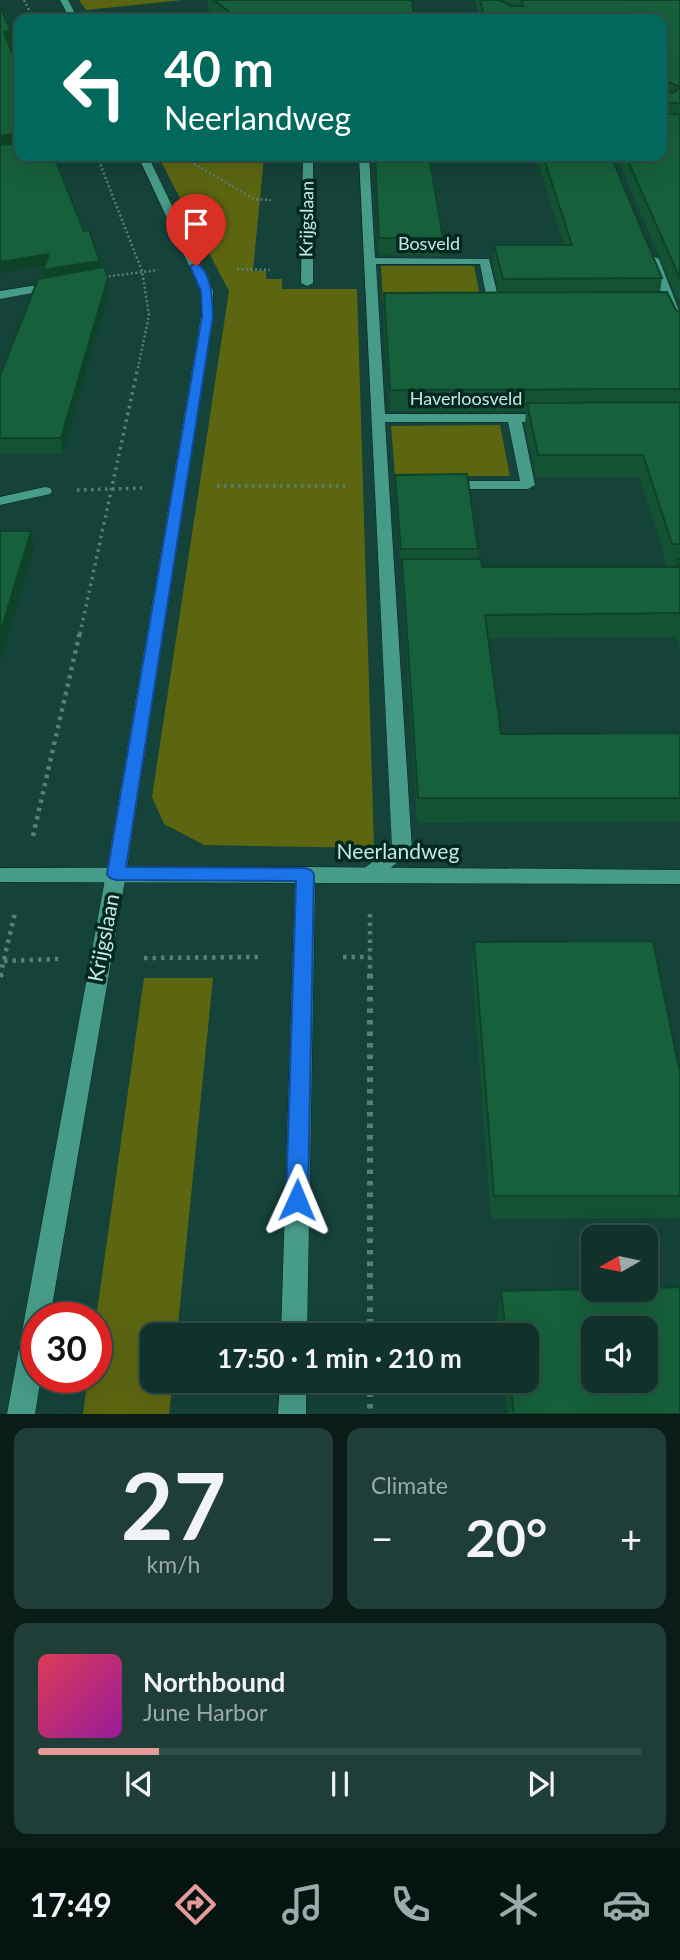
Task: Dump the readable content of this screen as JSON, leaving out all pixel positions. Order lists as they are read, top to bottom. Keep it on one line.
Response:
{"streets":{"street":["Krijgslaan","Bosveld","Haverloosveld","Neerlandweg"]},"crossings":[["Krijgslaan","Neerlandweg"]],"north":"left","page":{"turn":["40 m","Neerlandweg"],"limit":"30","trip":"17:50 · 1 min · 210 m","tile":[["27","km/h"],"Climate"],"heat":["−","20°","+"],"song":["Northbound","June Harbor"],"tabs":"17:49"}}
